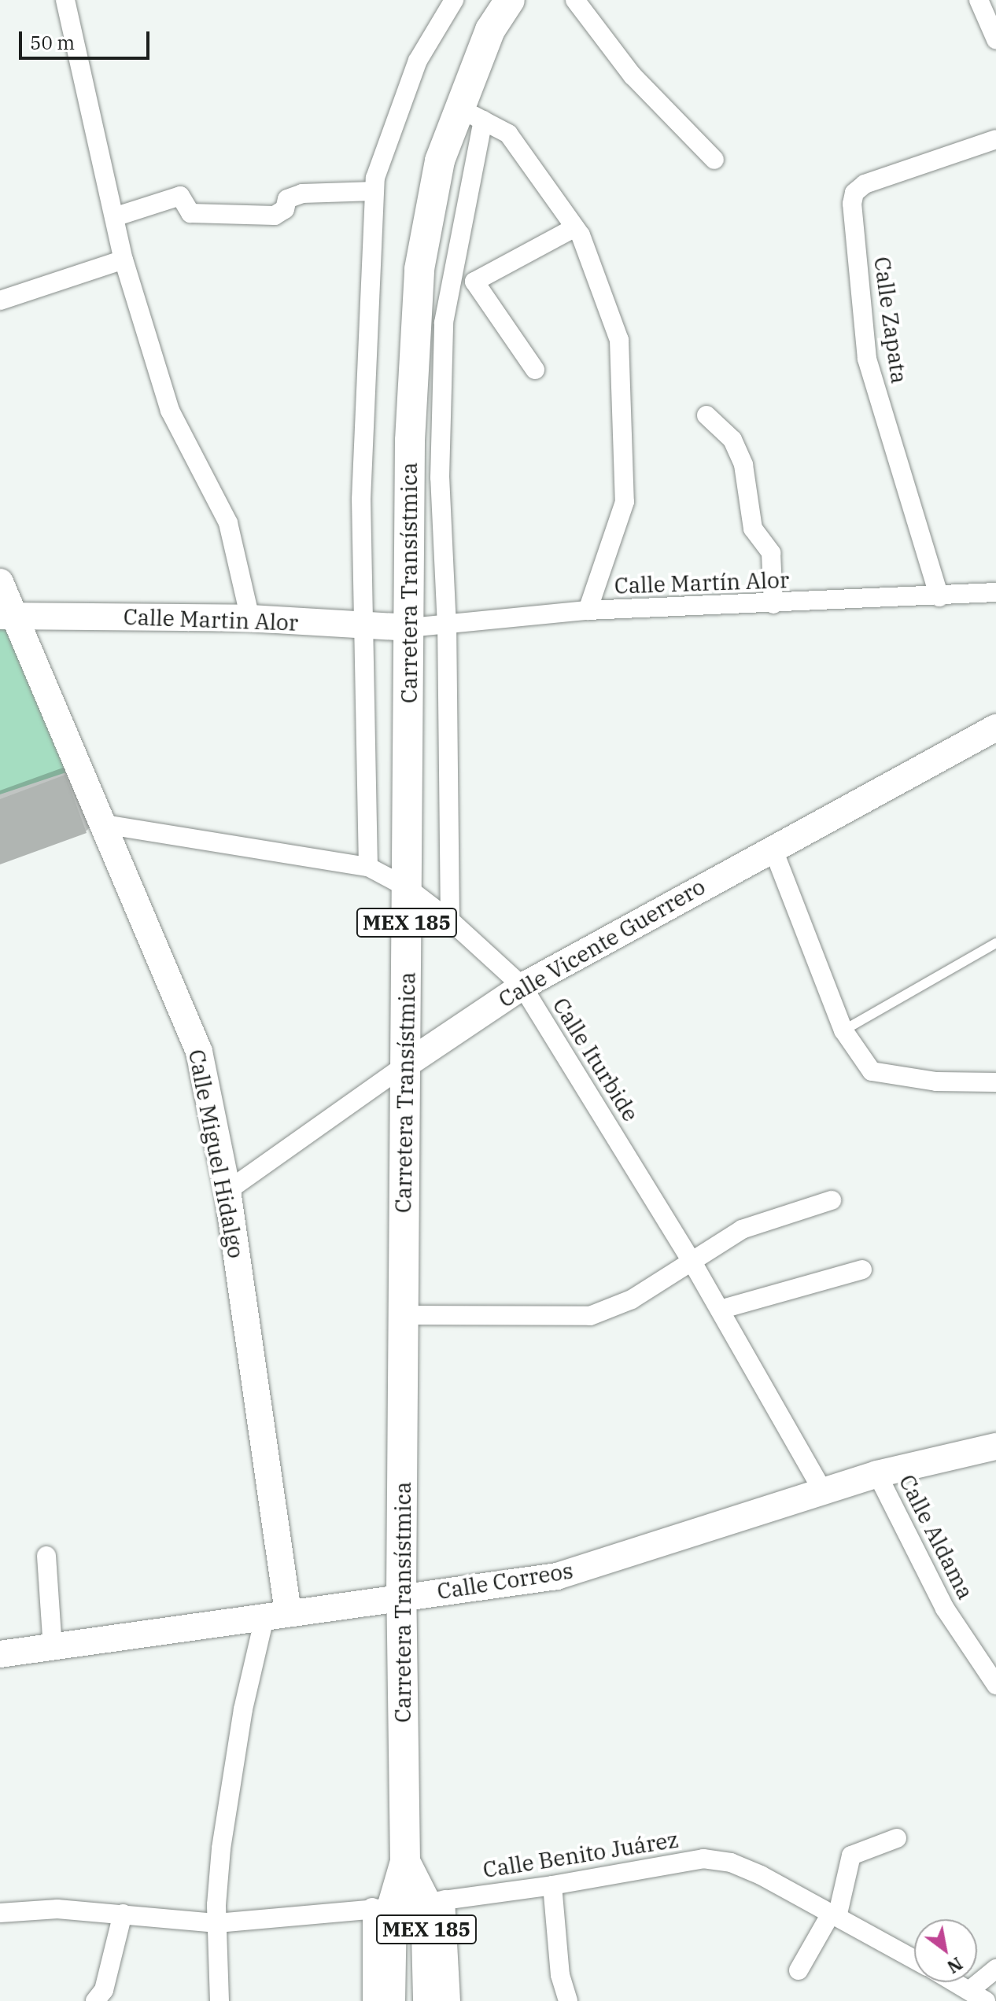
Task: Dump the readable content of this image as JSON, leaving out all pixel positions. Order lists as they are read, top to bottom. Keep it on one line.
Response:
{"streets":{"main road":["Carretera Transístmica","Calle Martin Alor","MEX 185","Calle Vicente Guerrero","Calle Miguel Hidalgo","Calle Correos"],"street":["Calle Zapata","Calle Martín Alor","Calle Iturbide","Calle Aldama","Calle Benito Juárez"]},"crossings":[["Calle Zapata","Calle Martín Alor"],["Carretera Transístmica","Calle Martín Alor"],["Carretera Transístmica","Calle Martin Alor"],["Carretera Transístmica","Calle Vicente Guerrero"],["Carretera Transístmica","Calle Iturbide"],["Carretera Transístmica","Calle Correos"],["Carretera Transístmica","Calle Benito Juárez"],["Calle Martín Alor","Calle Martin Alor"],["Calle Martin Alor","Calle Miguel Hidalgo"],["Calle Vicente Guerrero","Calle Iturbide"],["Calle Vicente Guerrero","Calle Miguel Hidalgo"],["Calle Iturbide","Calle Miguel Hidalgo"],["Calle Iturbide","Calle Correos"],["Calle Miguel Hidalgo","Calle Correos"],["Calle Aldama","Calle Correos"]],"scale_bar":"50 m","north":"bottom right"}
